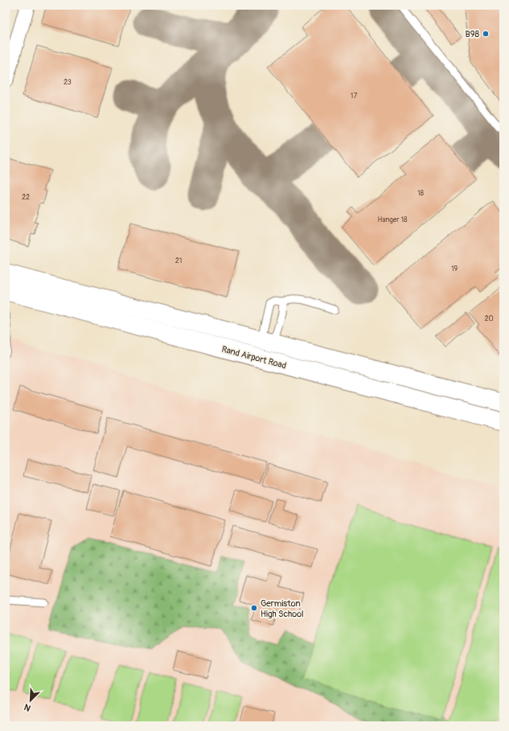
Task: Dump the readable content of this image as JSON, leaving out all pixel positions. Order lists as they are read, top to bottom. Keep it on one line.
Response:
{"streets":{"street":["Rand Airport Road"]},"places":["B98","Germiston High School"],"house_numbers":["23","17","18","22","Hanger 18","21","19","20"],"north":"bottom left"}
